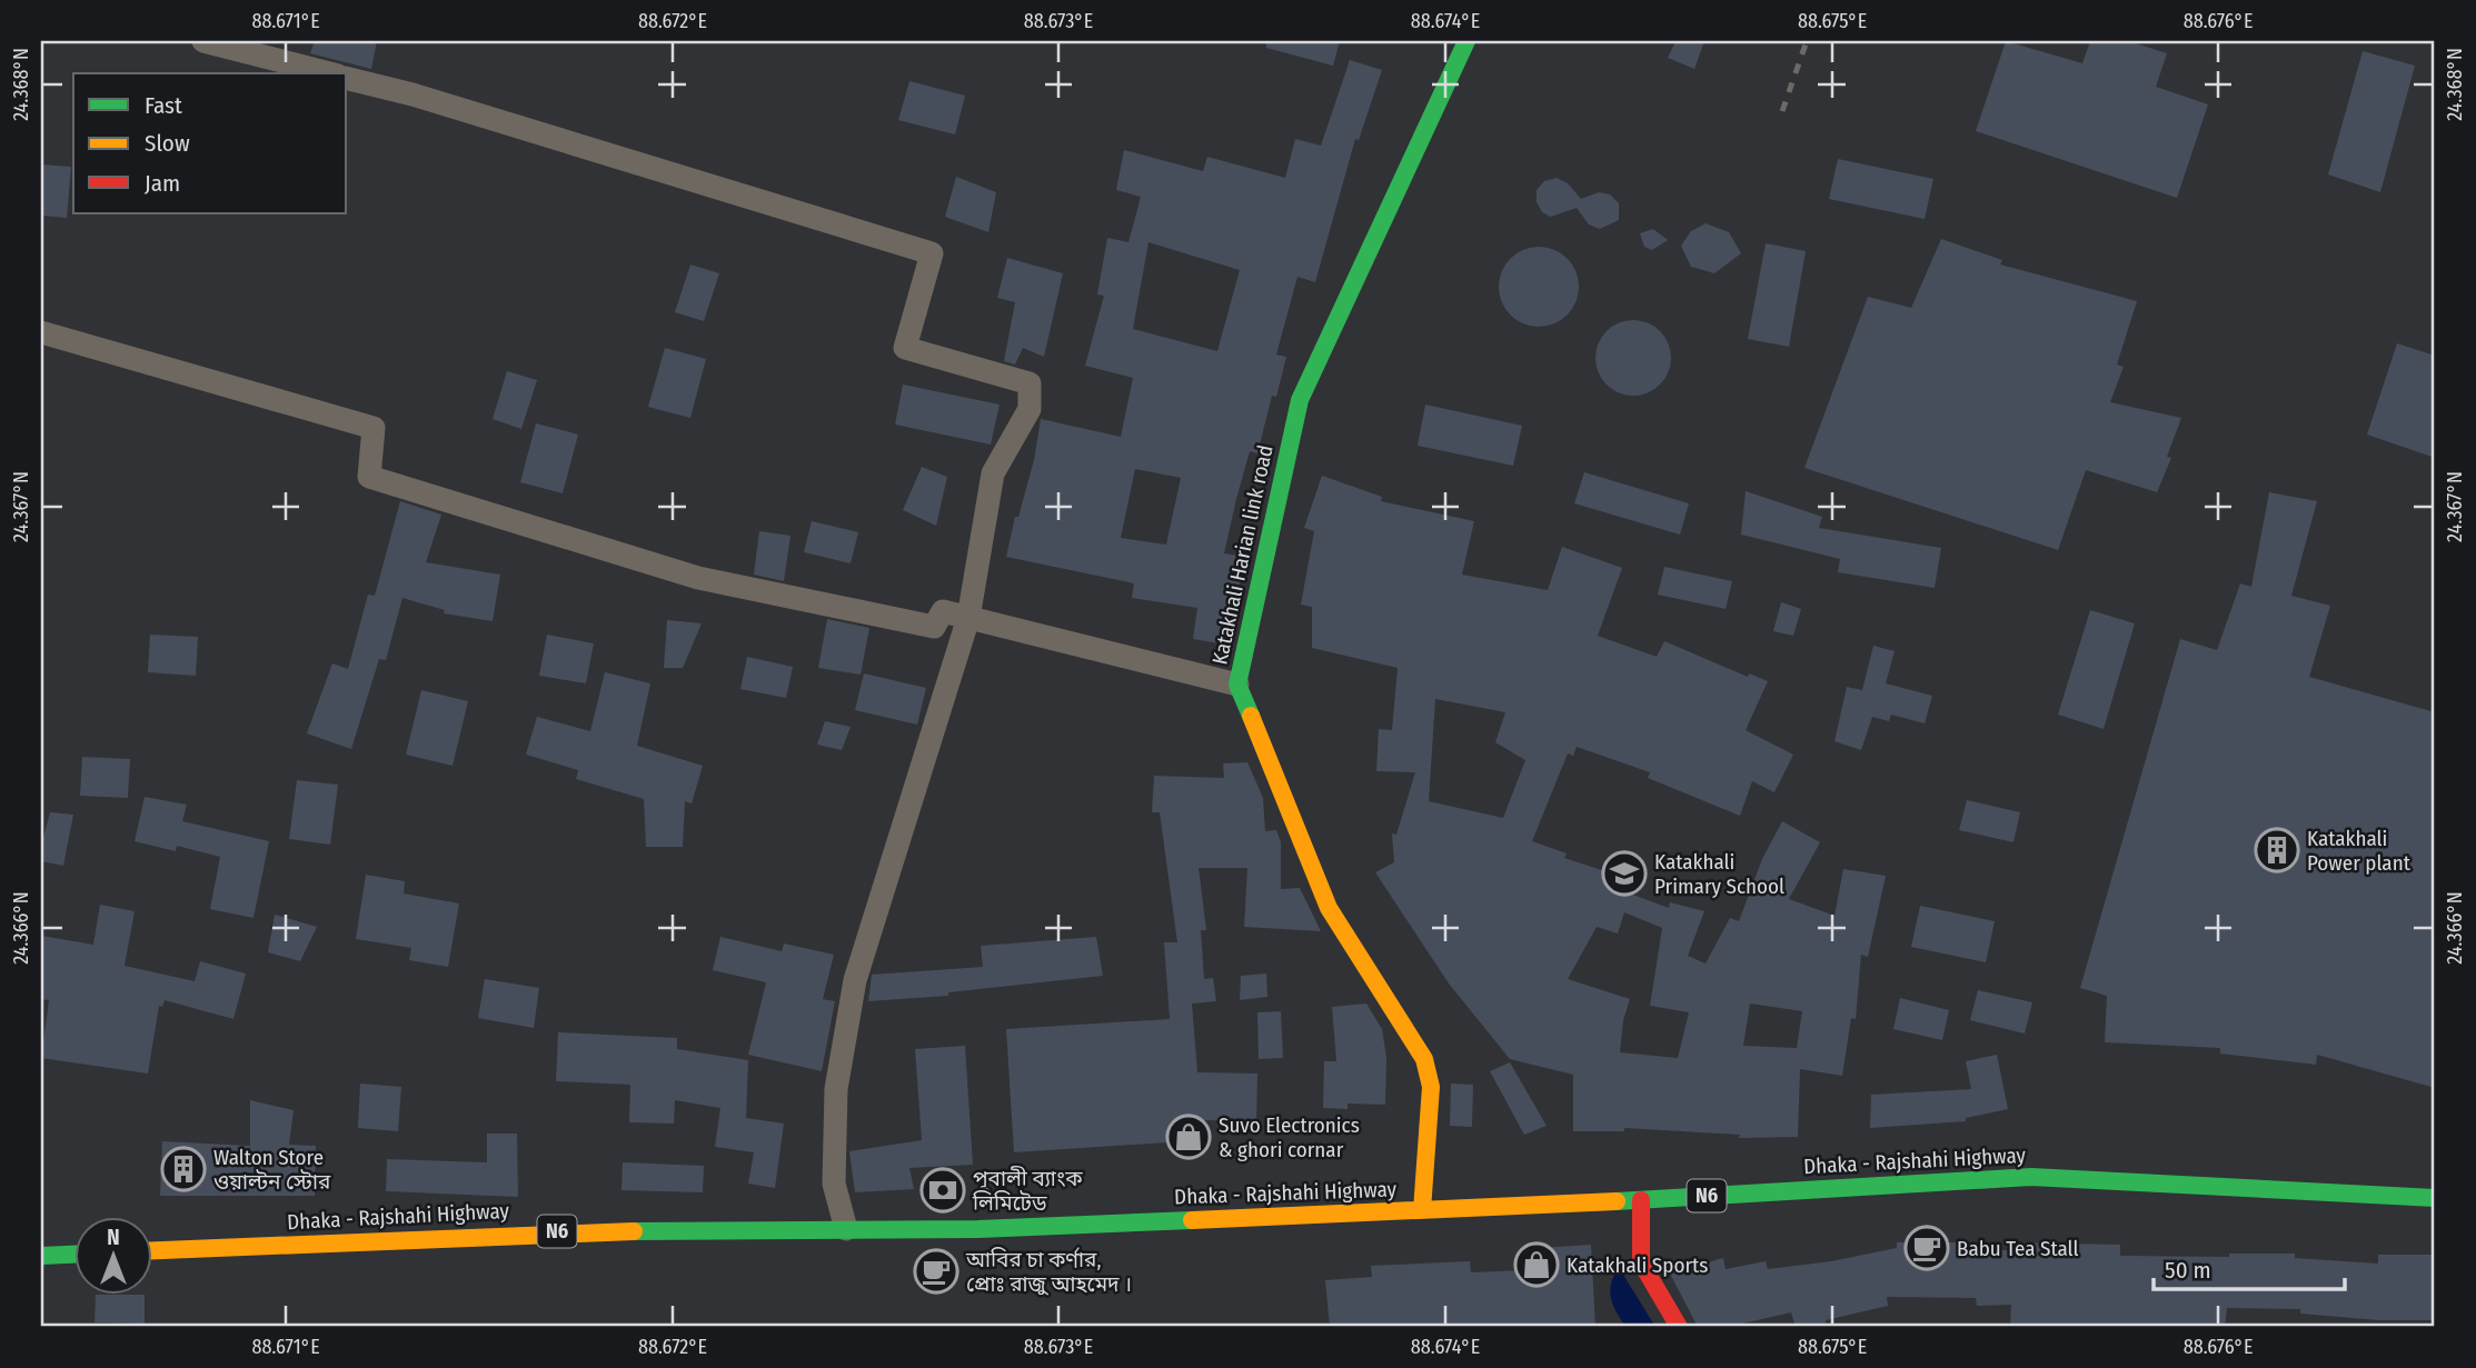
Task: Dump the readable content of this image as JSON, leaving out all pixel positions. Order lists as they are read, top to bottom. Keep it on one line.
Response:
{"streets":{"main road":["Katakhali Harian link road","Dhaka - Rajshahi Highway","N6"]},"crossings":[["Katakhali Harian link road","Dhaka - Rajshahi Highway"]],"places":{"building":["Katakhali Power plant","Walton Store ওয়াল্টন স্টোর"],"school or university":["Katakhali Primary School"],"shop":["Suvo Electronics & ghori cornar","Katakhali Sports"],"bank":["পূবালী ব্যাংক লিমিটেড"],"cafe":["Babu Tea Stall","আবির চা কর্ণার, প্রোঃ রাজু আহমেদ ।"]},"legend":["Fast","Slow","Jam"],"scale_bar":"50 m","north":"top","coordinates":["88.671°E","88.672°E","88.673°E","88.674°E","88.675°E","88.676°E","24.368°N","24.367°N","24.366°N"]}
